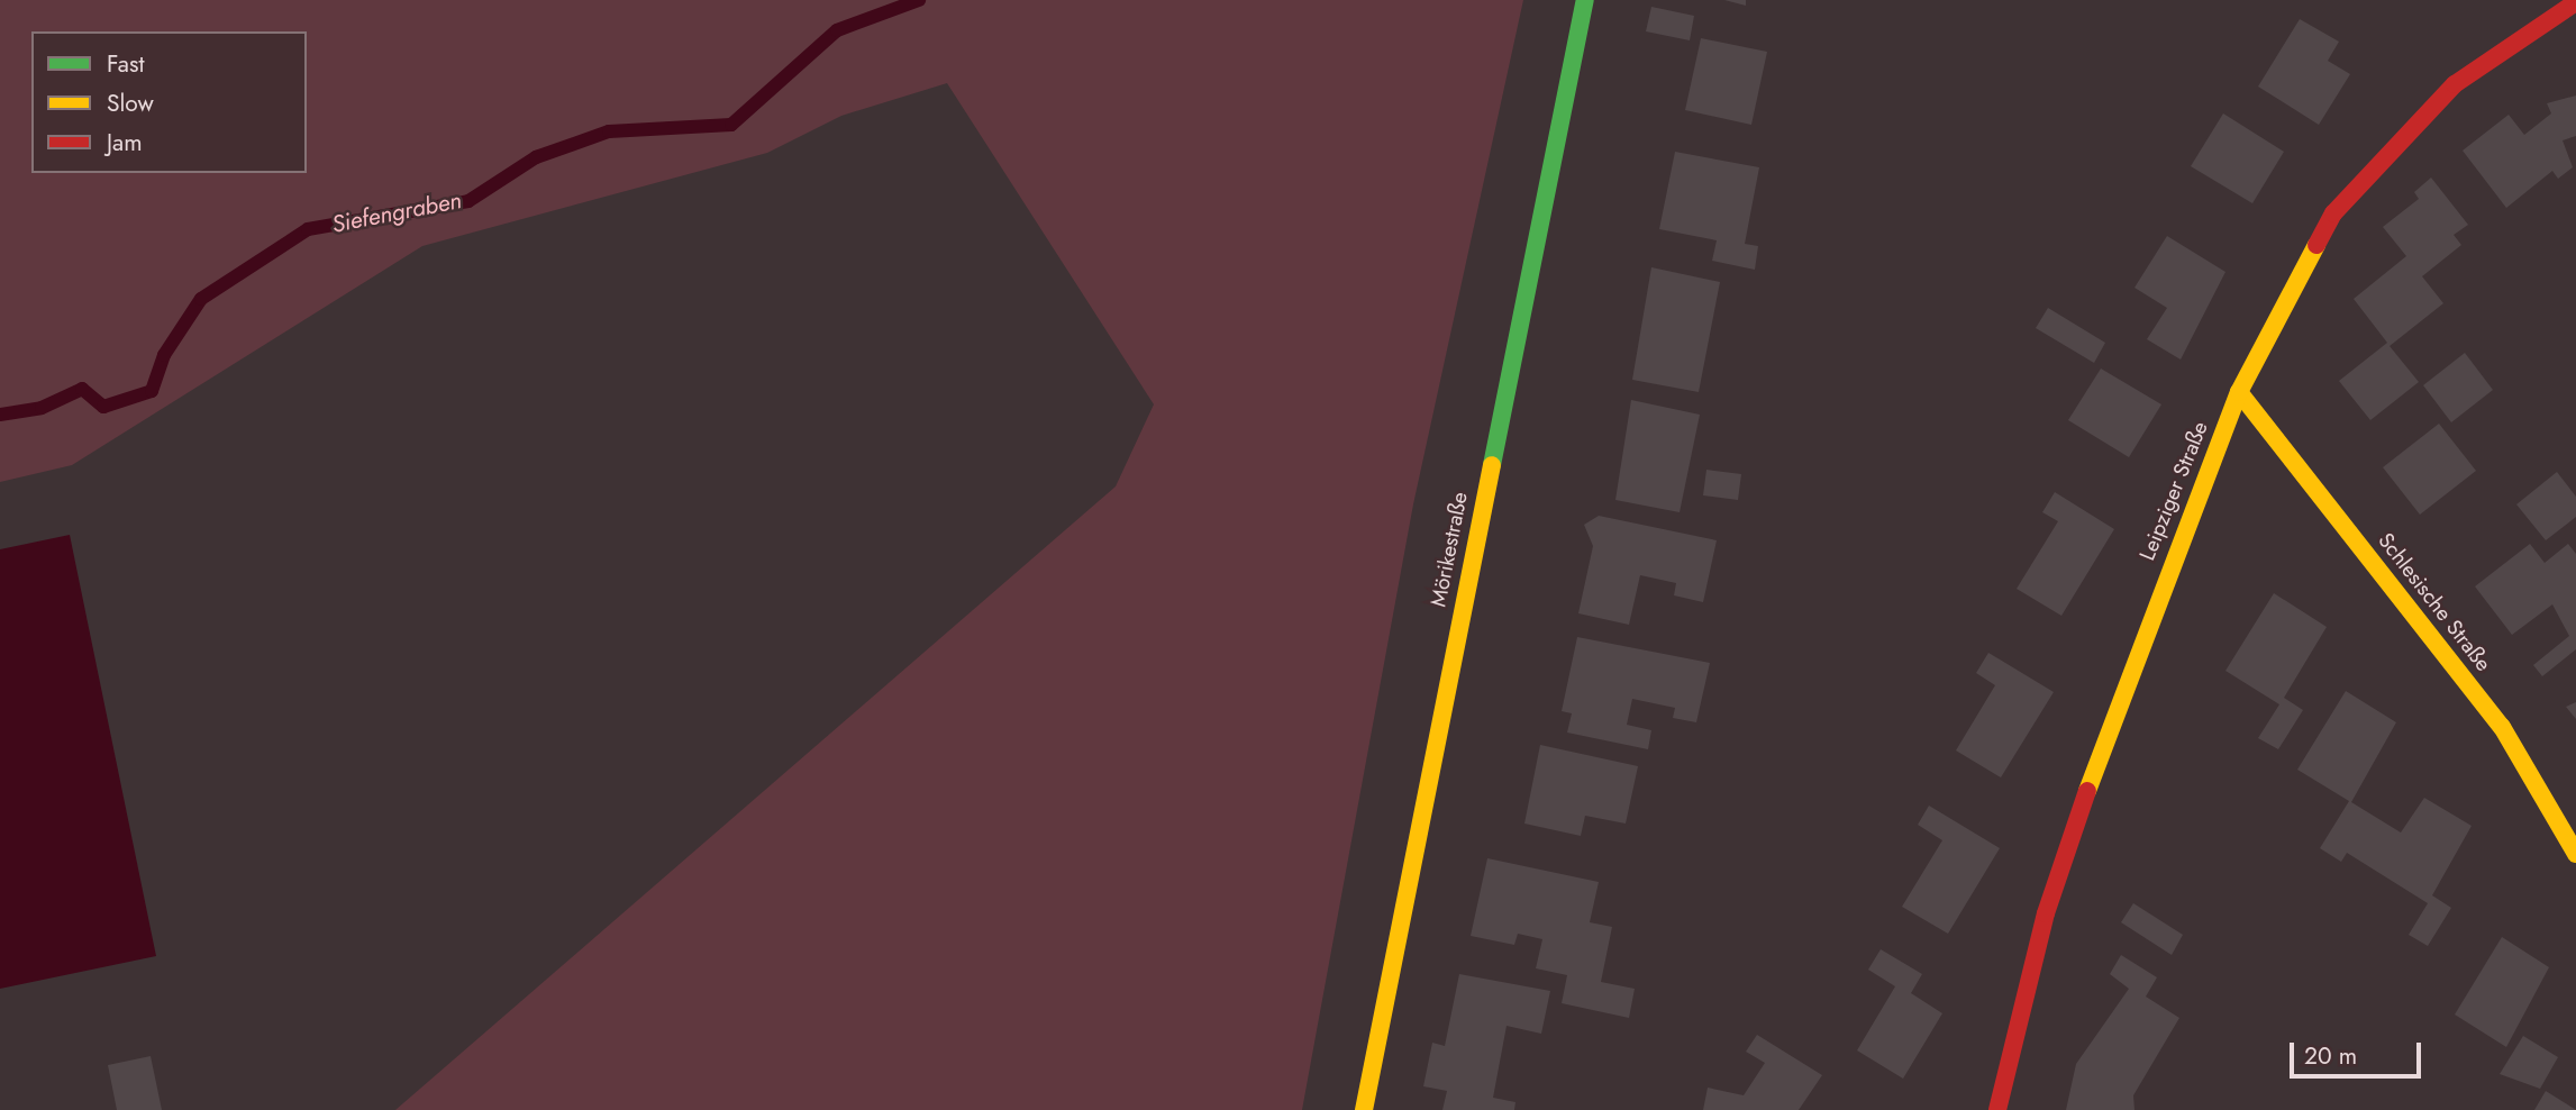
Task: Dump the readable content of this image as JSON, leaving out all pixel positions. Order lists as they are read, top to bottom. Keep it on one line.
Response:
{"streets":{"street":["Leipziger Straße","Mörikestraße","Schlesische Straße"]},"crossings":[["Leipziger Straße","Schlesische Straße"]],"water":["Siefengraben"],"legend":["Fast","Slow","Jam"],"scale_bar":"20 m"}
